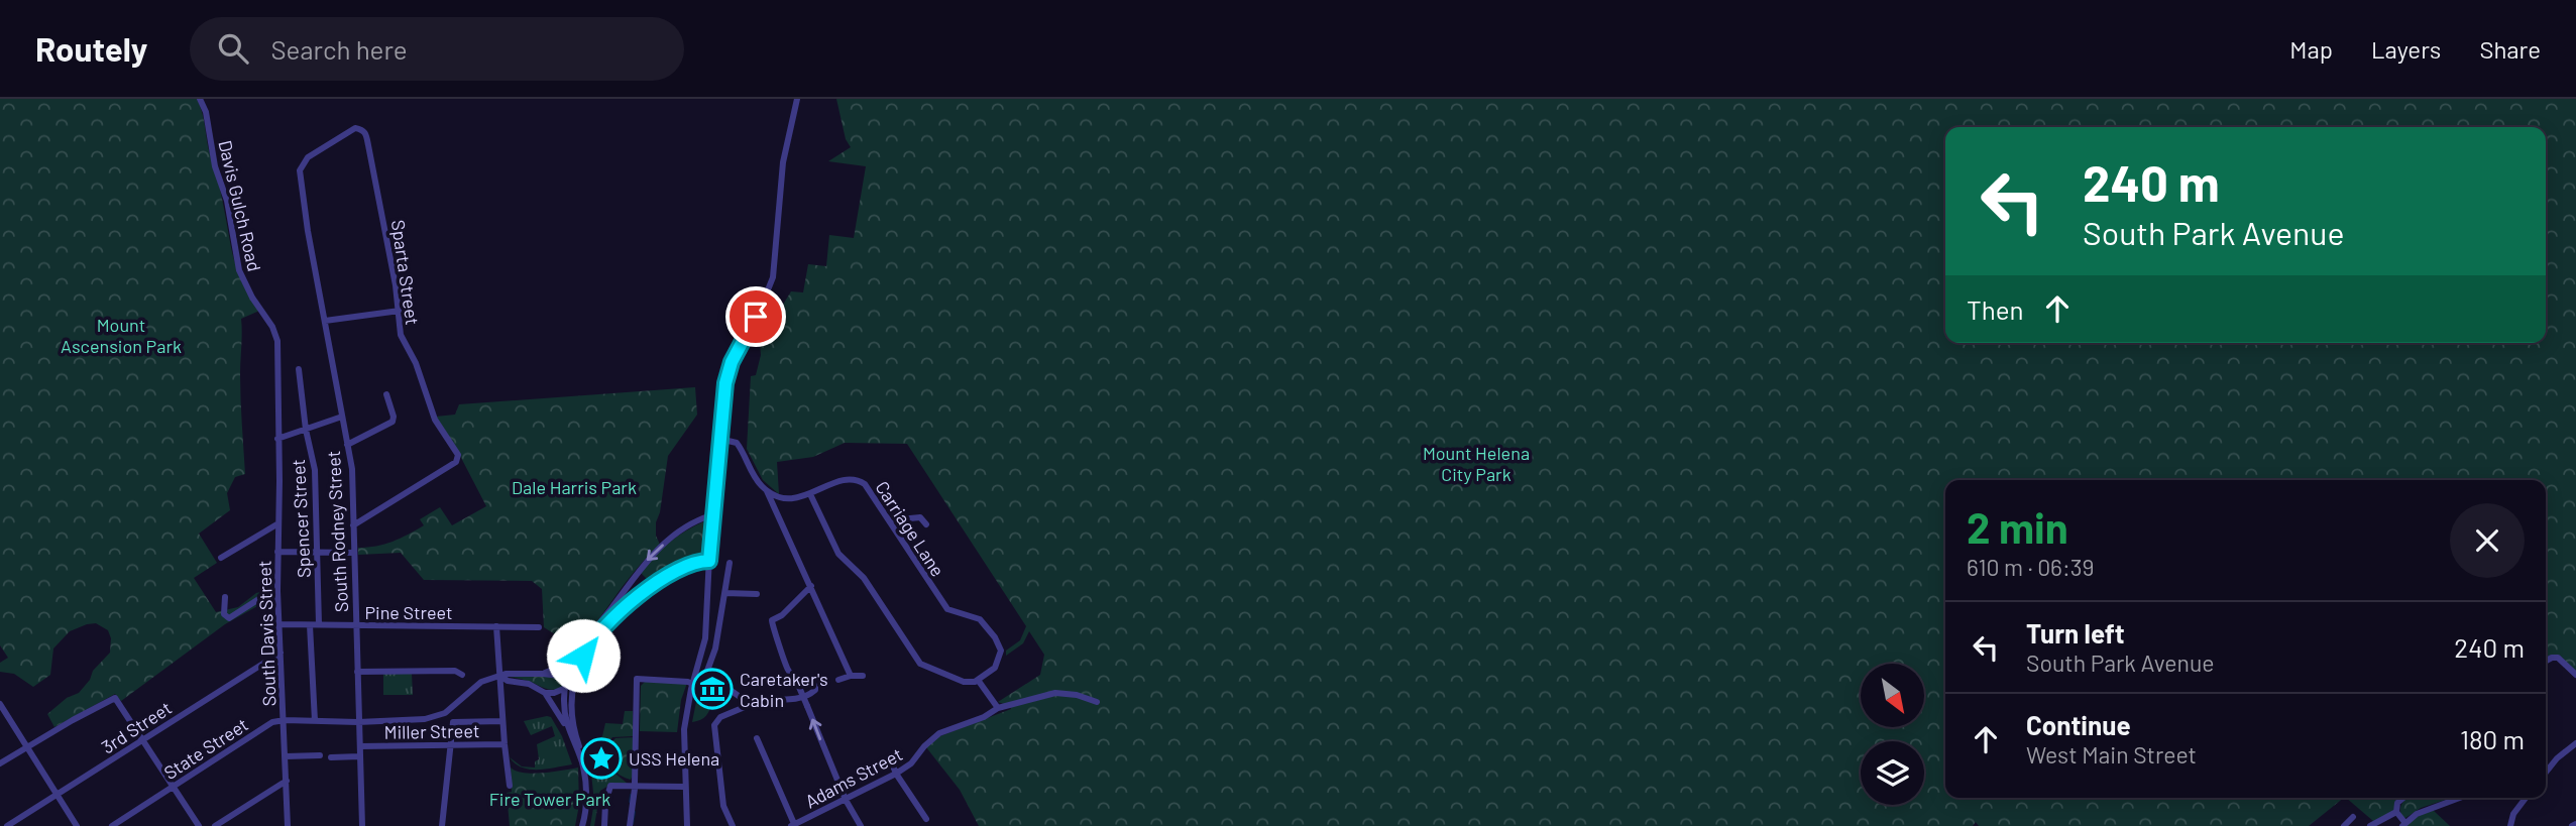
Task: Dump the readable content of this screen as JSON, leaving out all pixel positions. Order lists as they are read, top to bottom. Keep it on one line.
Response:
{"streets":{"street":["Davis Gulch Road","Sparta Street","Spencer Street","Carriage Lane","South Rodney Street","Pine Street","South Davis Street","3rd Street","Miller Street","State Street","Adams Street"]},"crossings":[["Davis Gulch Road","South Davis Street"],["Sparta Street","South Rodney Street"],["Spencer Street","Pine Street"],["South Rodney Street","Pine Street"],["South Rodney Street","Miller Street"],["South Rodney Street","State Street"],["Pine Street","South Davis Street"],["South Davis Street","3rd Street"],["South Davis Street","State Street"]],"parks":["Mount Ascension Park","Mount Helena City Park","Dale Harris Park","Fire Tower Park"],"places":{"museum":["Caretaker's Cabin"],"place":["USS Helena"]},"north":"bottom right","page":{"header":"Routely","search":"Search here","nav":["Map","Layers","Share"],"turn":["240 m","South Park Avenue"],"then":"Then","heading":["2 min","610 m · 06:39"],"list":[{"name":"Turn left","note":"South Park Avenue","value":"240 m"},{"name":"Continue","note":"West Main Street","value":"180 m"}]}}
